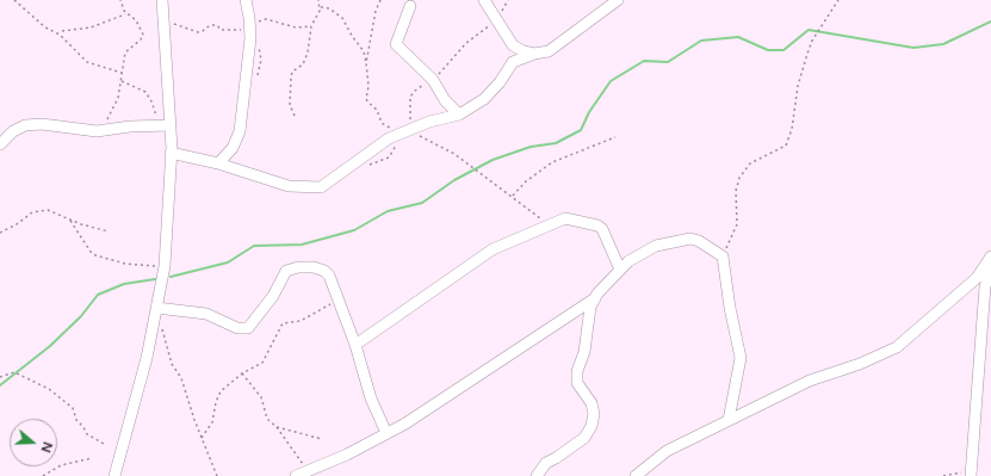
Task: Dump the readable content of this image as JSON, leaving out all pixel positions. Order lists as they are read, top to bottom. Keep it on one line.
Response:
{"north":"right"}
